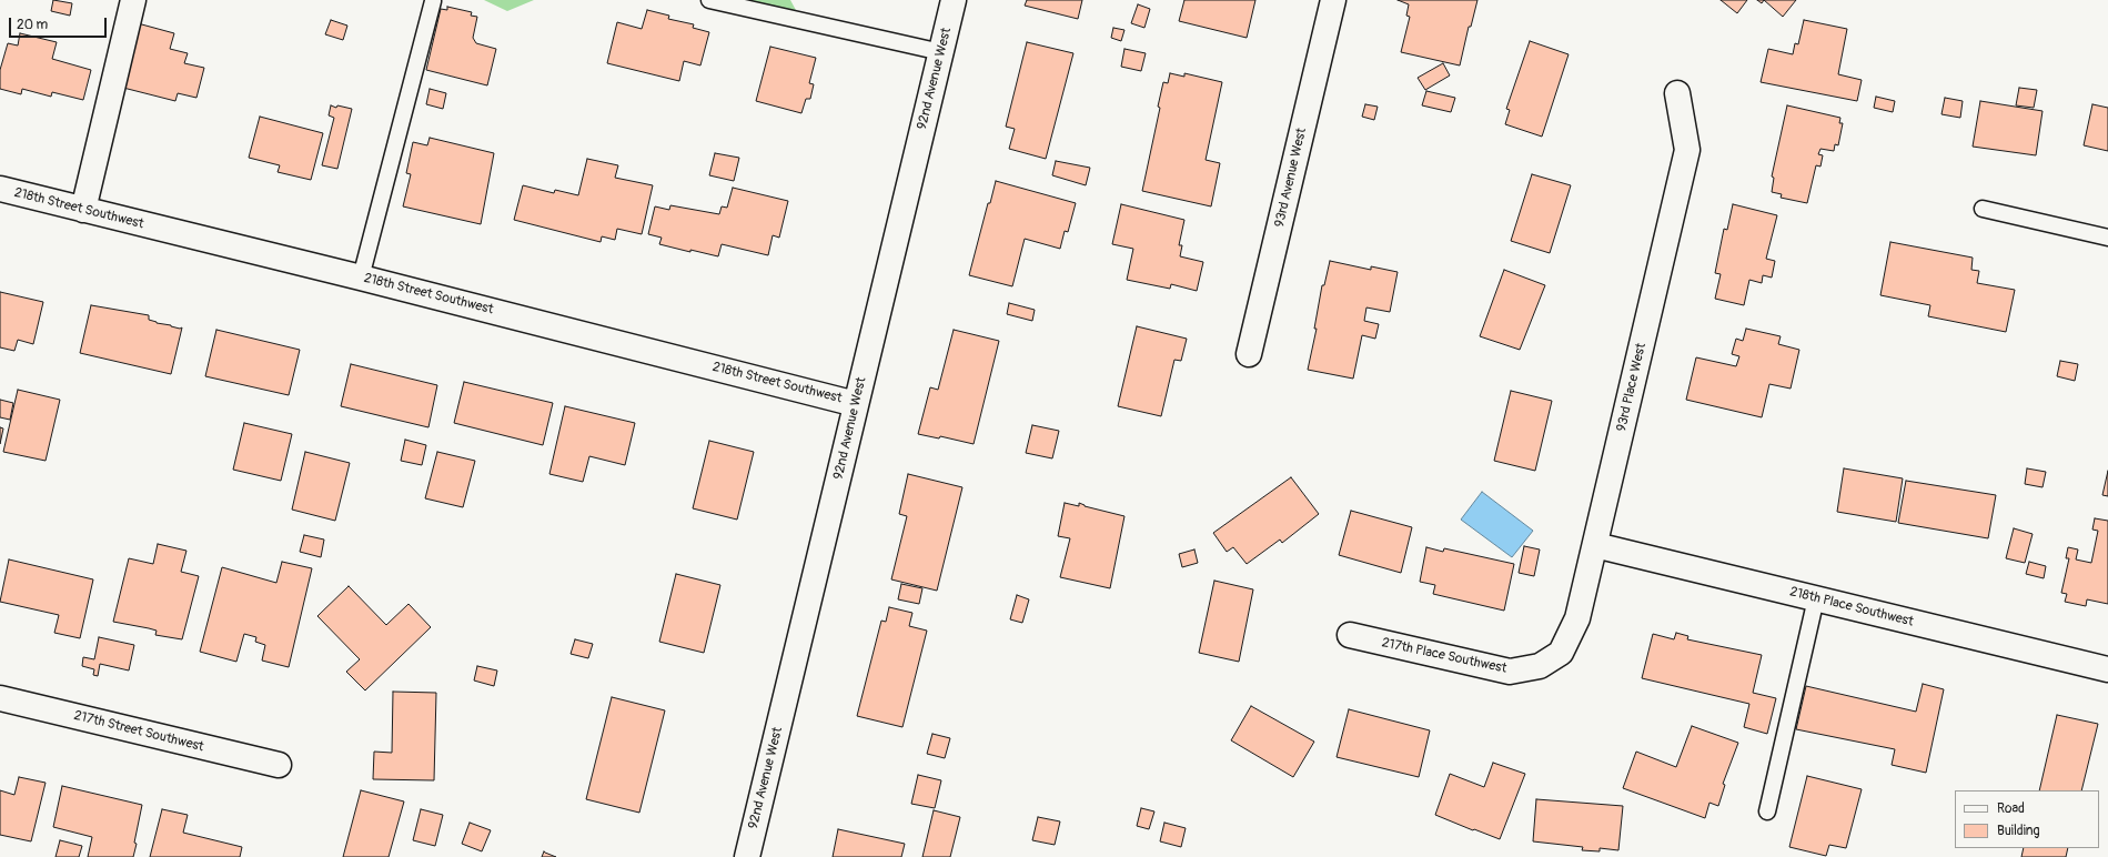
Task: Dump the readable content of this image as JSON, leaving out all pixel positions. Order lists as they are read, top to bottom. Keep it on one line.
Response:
{"streets":{"street":["92nd Avenue West","93rd Avenue West","218th Street Southwest","93rd Place West","218th Place Southwest","217th Place Southwest","217th Street Southwest"]},"crossings":[["92nd Avenue West","218th Street Southwest"],["93rd Place West","218th Place Southwest"],["93rd Place West","217th Place Southwest"]],"legend":["Road","Building"],"scale_bar":"20 m"}
